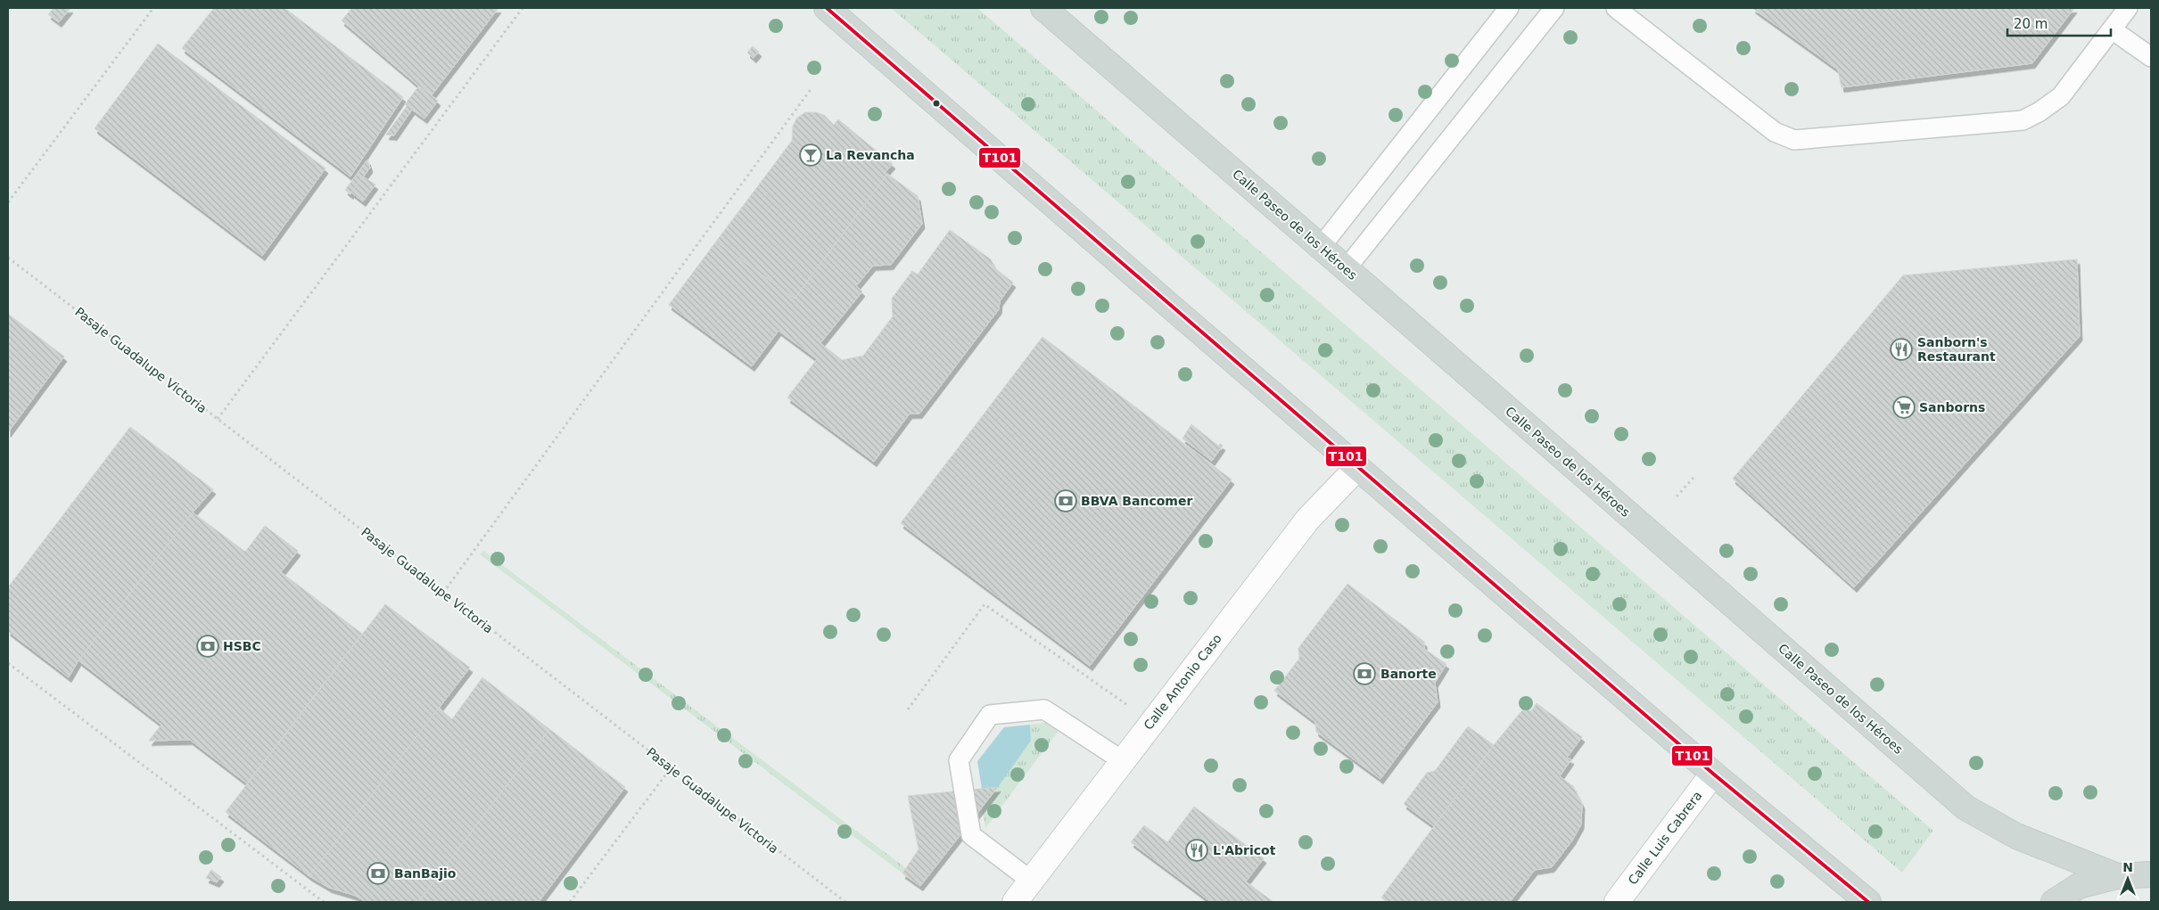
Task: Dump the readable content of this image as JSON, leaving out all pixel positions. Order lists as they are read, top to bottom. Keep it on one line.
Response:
{"streets":{"main road":["Calle Paseo de los Héroes"],"street":["Calle Antonio Caso","Calle Luis Cabrera"],"path":["Pasaje Guadalupe Victoria"]},"places":{"bar":["La Revancha"],"restaurant":["Sanborn's Restaurant","L'Abricot"],"supermarket":["Sanborns"],"bank":["BBVA Bancomer","HSBC","Banorte","BanBajio"]},"lines":["transit line T101"],"scale_bar":"20 m","north":"top"}
